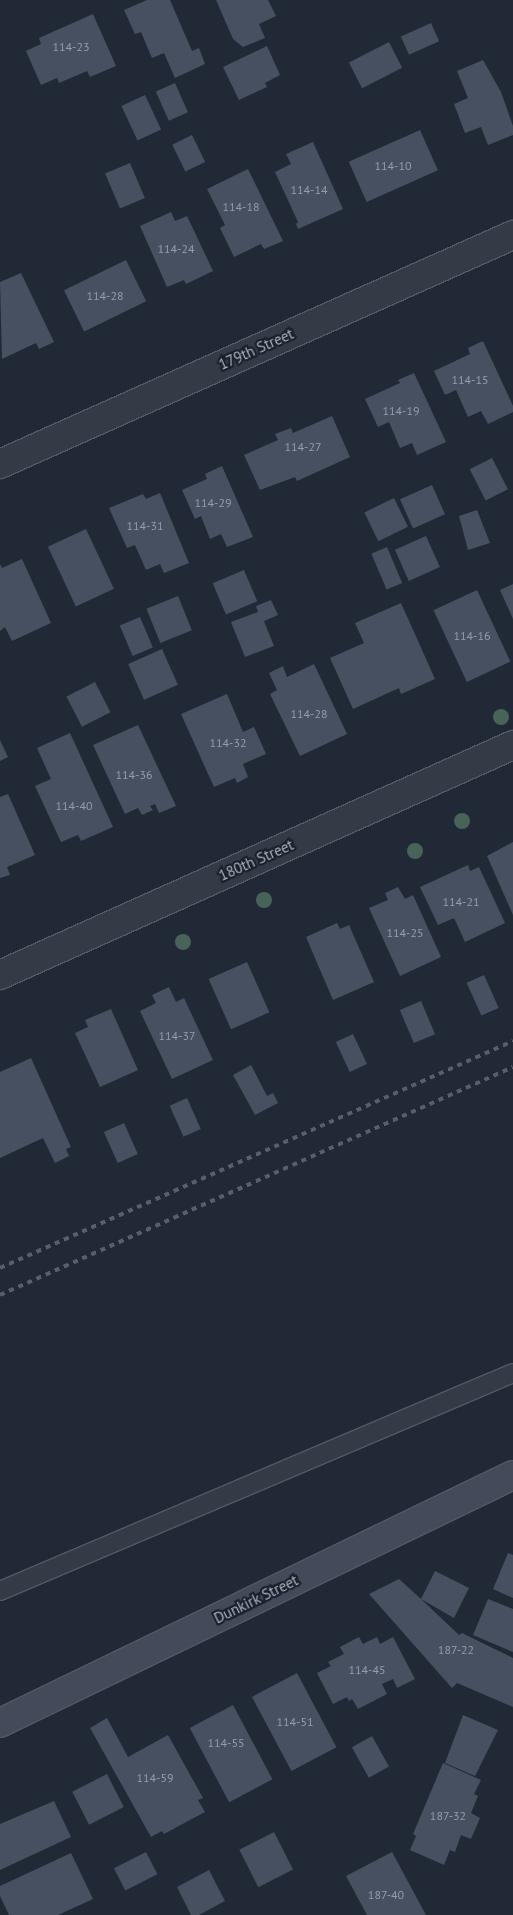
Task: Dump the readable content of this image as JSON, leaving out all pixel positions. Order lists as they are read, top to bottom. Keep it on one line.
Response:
{"streets":{"main road":["Dunkirk Street"],"street":["179th Street","180th Street"]},"house_numbers":["114-23","114-10","114-14","114-18","114-24","114-28","114-15","114-19","114-27","114-29","114-31","114-16","114-28","114-32","114-36","114-40","114-21","114-25","114-37","187-22","114-45","114-51","114-55","114-59","187-32","187-40"]}
